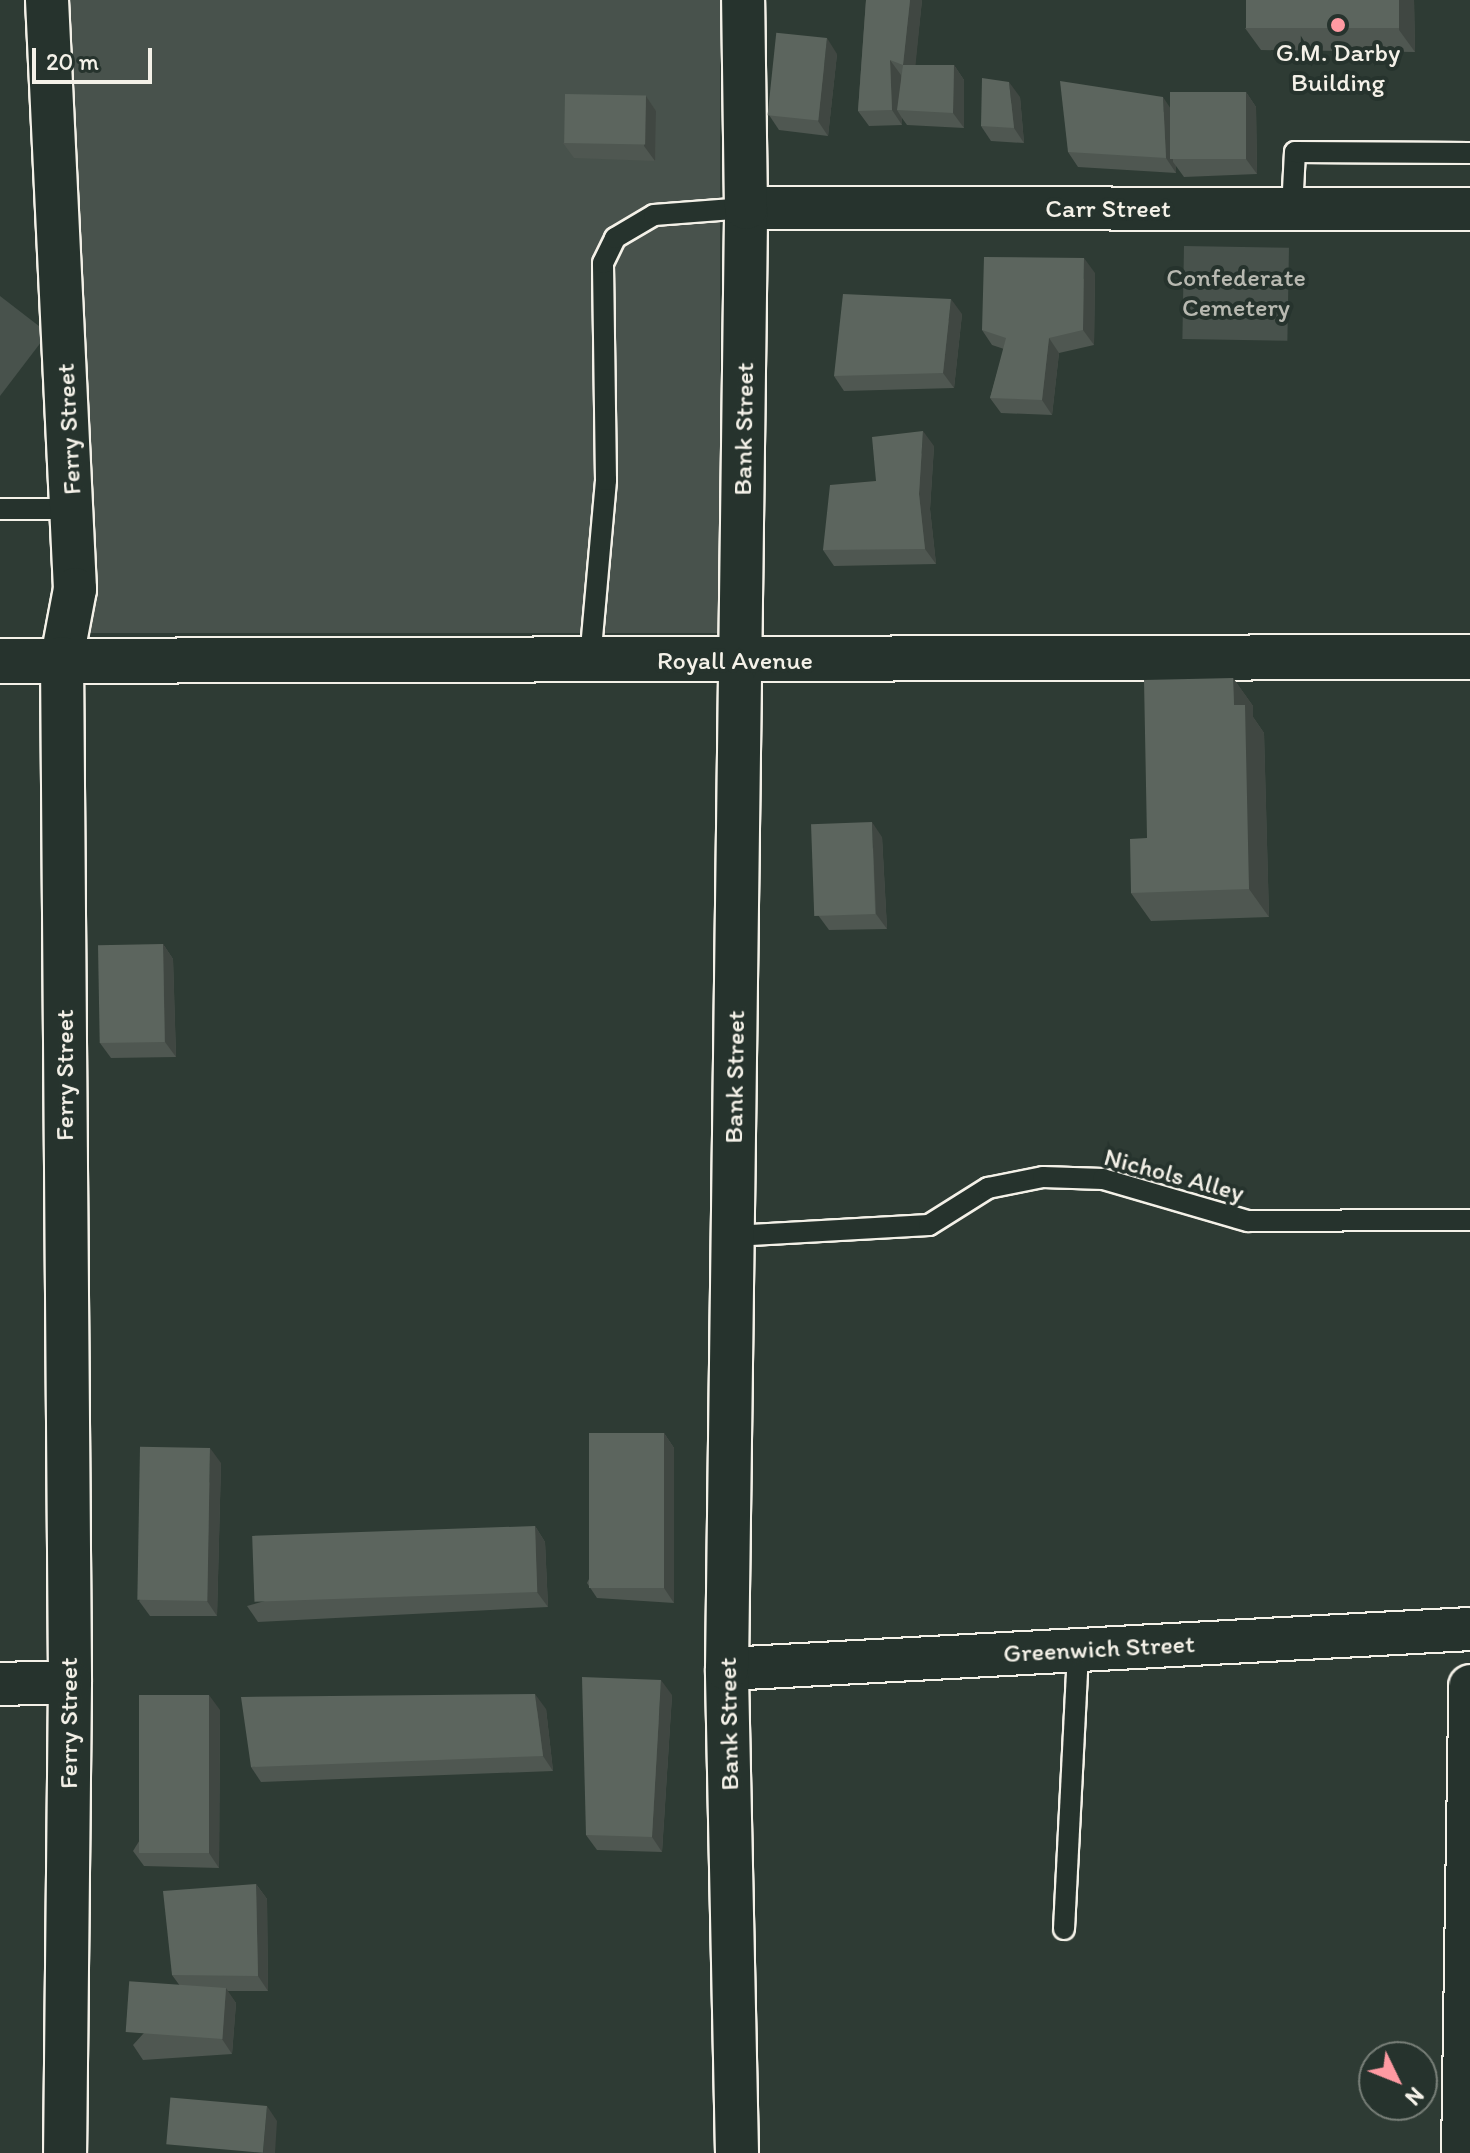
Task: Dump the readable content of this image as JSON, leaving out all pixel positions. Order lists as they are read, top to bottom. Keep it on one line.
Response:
{"streets":{"street":["Carr Street","Ferry Street","Bank Street","Royall Avenue","Greenwich Street"],"lane":["Nichols Alley"]},"crossings":[["Carr Street","Bank Street"],["Ferry Street","Royall Avenue"],["Bank Street","Royall Avenue"],["Bank Street","Nichols Alley"],["Bank Street","Greenwich Street"]],"parks":["Confederate Cemetery"],"places":["G.M. Darby Building"],"scale_bar":"20 m","north":"bottom right"}
